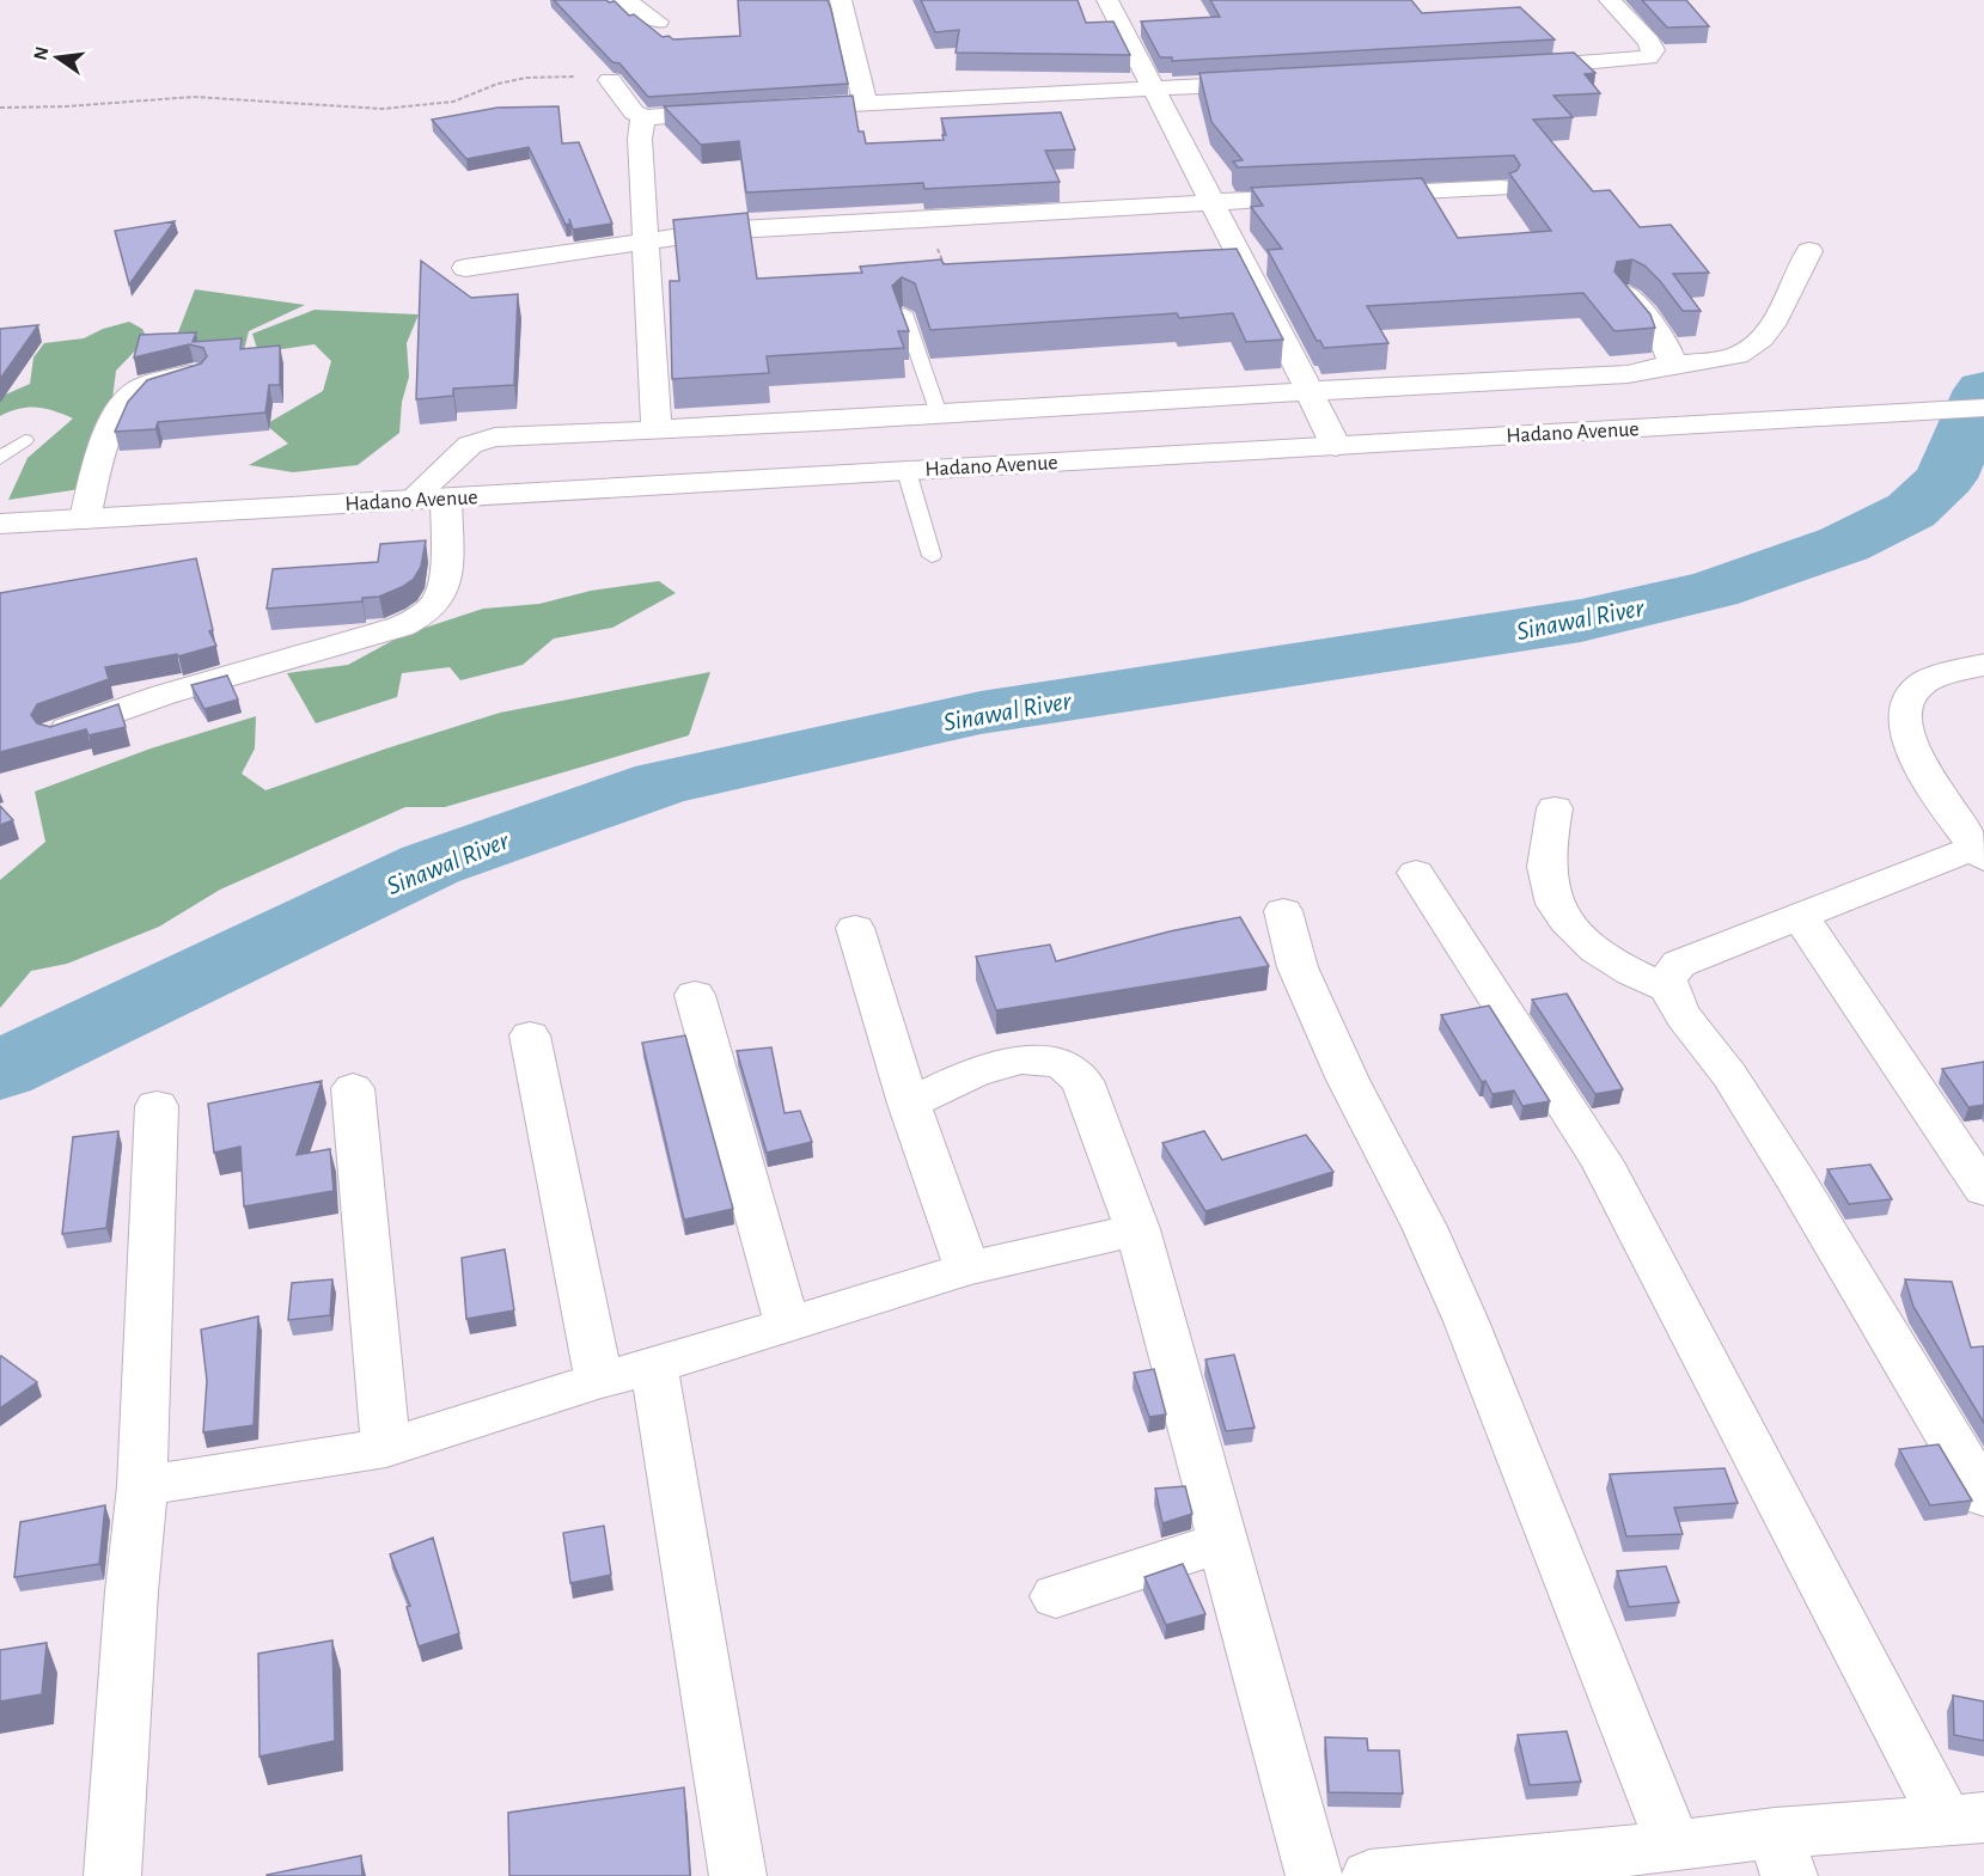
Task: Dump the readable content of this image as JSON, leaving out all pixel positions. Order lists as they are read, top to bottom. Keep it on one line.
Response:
{"streets":{"street":["Hadano Avenue"]},"water":["Sinawal River"],"north":"left"}
